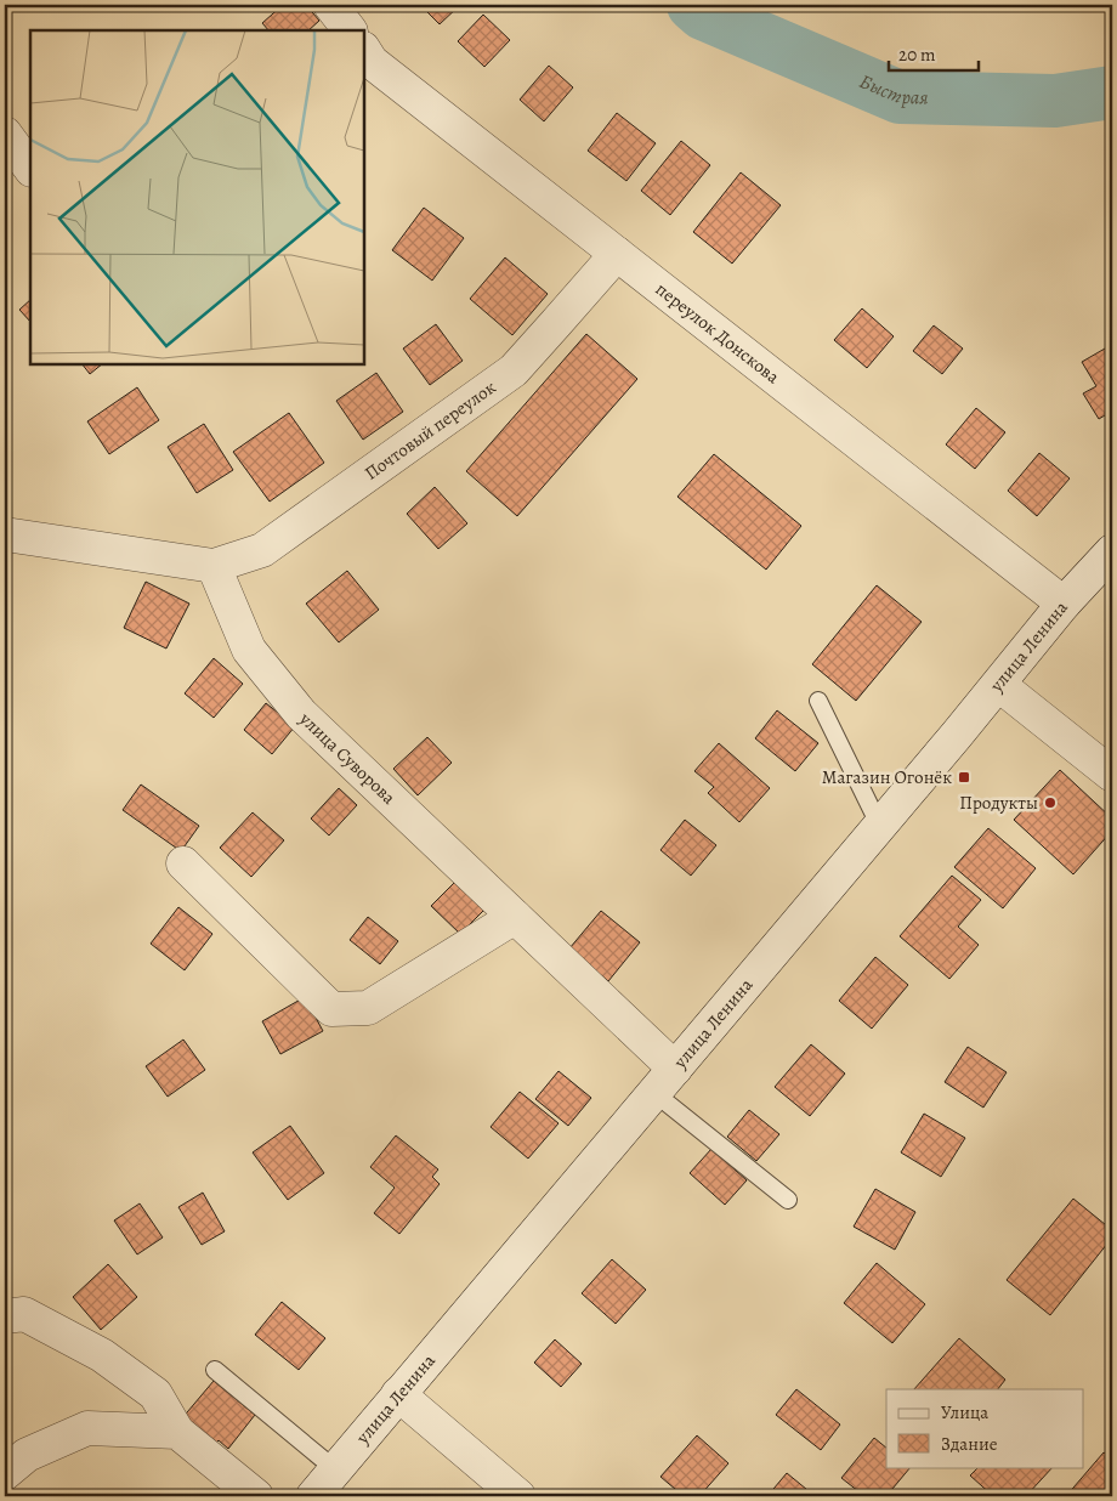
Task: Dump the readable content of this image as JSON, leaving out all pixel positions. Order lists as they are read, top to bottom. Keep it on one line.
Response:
{"streets":{"street":["переулок Донскова","Почтовый переулок","улица Ленина","улица Суворова"]},"crossings":[["переулок Донскова","Почтовый переулок"],["переулок Донскова","улица Ленина"],["Почтовый переулок","улица Суворова"],["улица Ленина","улица Суворова"]],"water":["Быстрая"],"places":{"transit":["Магазин Огонёк"],"other":["Продукты"]},"legend":["Улица","Здание"],"scale_bar":"20 m"}
